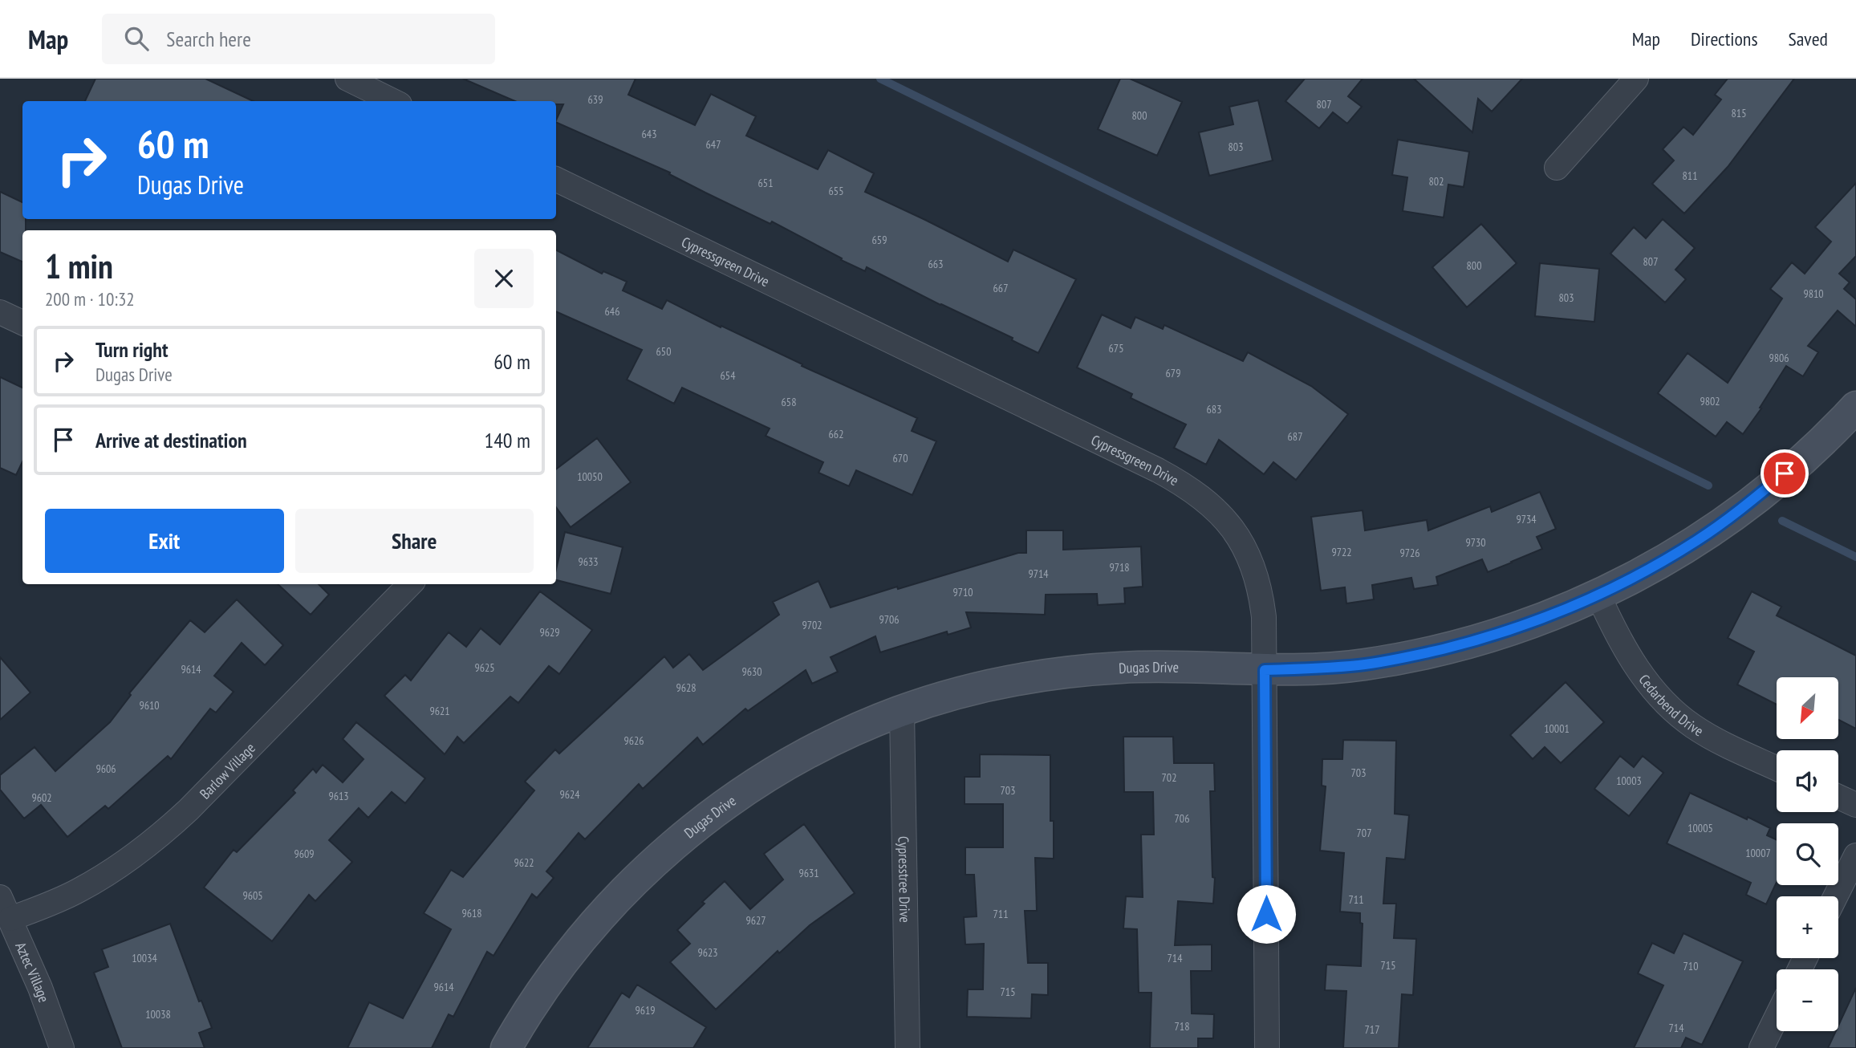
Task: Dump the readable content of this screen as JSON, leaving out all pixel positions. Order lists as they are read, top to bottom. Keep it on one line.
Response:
{"streets":{"street":["Cypressgreen Drive","Dugas Drive","Cedarbend Drive","Barlow Village","Cypresstree Drive","Aztec Village"]},"crossings":[["Cypressgreen Drive","Dugas Drive"],["Dugas Drive","Cedarbend Drive"],["Dugas Drive","Cypresstree Drive"],["Barlow Village","Aztec Village"]],"house_numbers":["639","807","815","800","643","647","803","811","802","651","655","659","807","663","800","667","9810","803","646","675","650","9806","679","654","9802","658","683","662","687","670","10050","9734","9730","9722","9726","9633","9718","9714","9710","9706","9702","9629","9625","9614","9630","9628","9610","9621","10001","9626","9606","703","702","10003","703","9624","9613","9602","706","10005","707","10007","9609","9622","9631","9605","711","9618","711","9627","9623","10034","714","715","710","9614","715","9619","10038","718","714","717"],"north":"bottom left","page":{"header":"Map","search":"Search here","nav":["Map","Directions","Saved"],"turn":["60 m","Dugas Drive"],"heading":["1 min","200 m · 10:32"],"list":[{"name":"Turn right","note":"Dugas Drive","value":"60 m"},{"name":"Arrive at destination","value":"140 m"}],"buttons":["Exit","Share"],"map_buttons":["+","−"]}}
